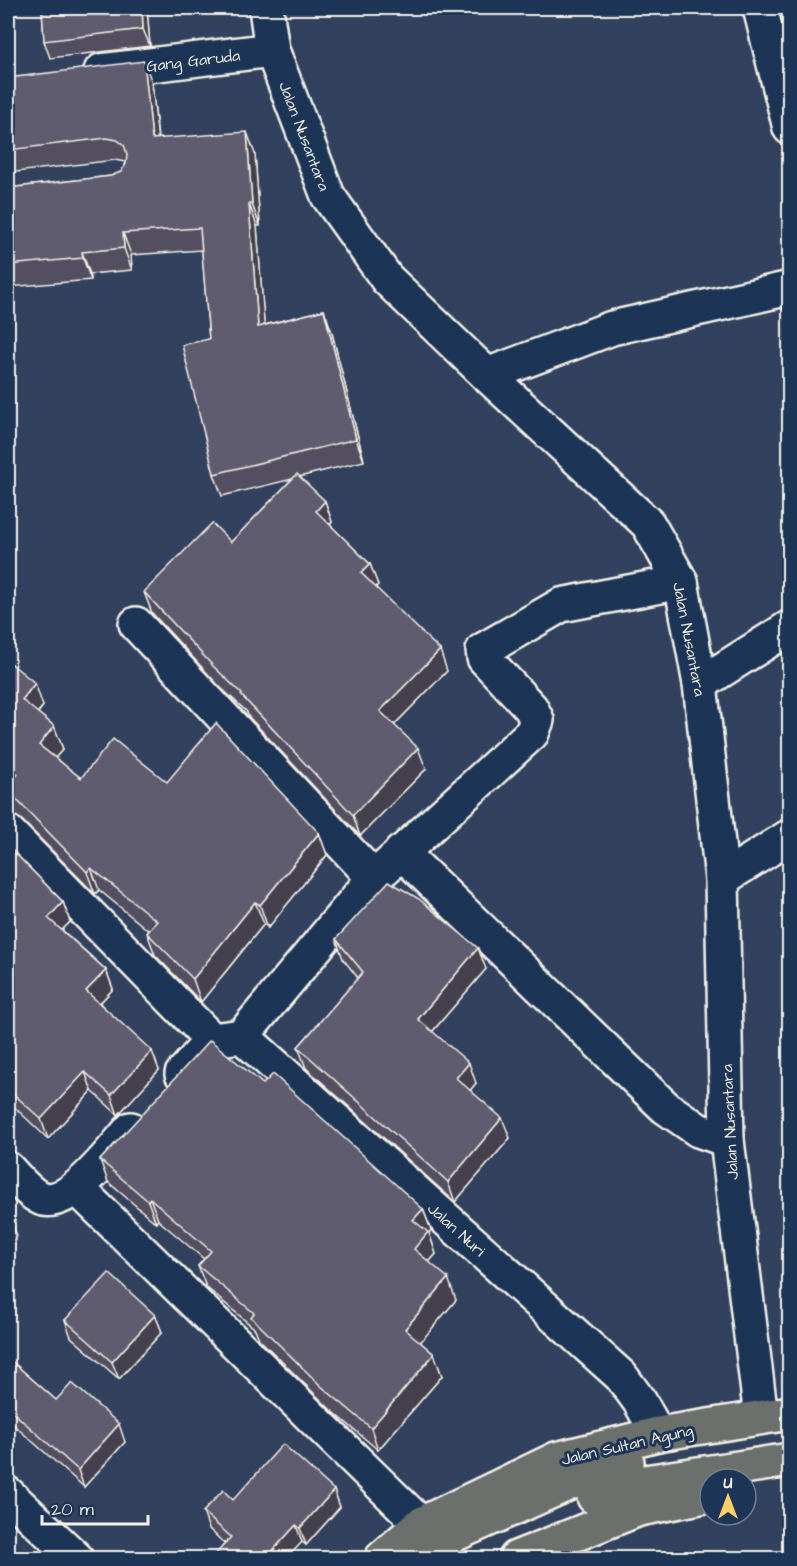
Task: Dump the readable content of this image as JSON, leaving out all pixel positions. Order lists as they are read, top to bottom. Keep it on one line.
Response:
{"streets":{"main road":["Jalan Sultan Agung"],"street":["Gang Garuda","Jalan Nusantara","Jalan Nuri"]},"crossings":[["Gang Garuda","Jalan Nusantara"],["Jalan Nusantara","Jalan Sultan Agung"],["Jalan Nuri","Jalan Sultan Agung"]],"scale_bar":"20 m","north":"top"}
